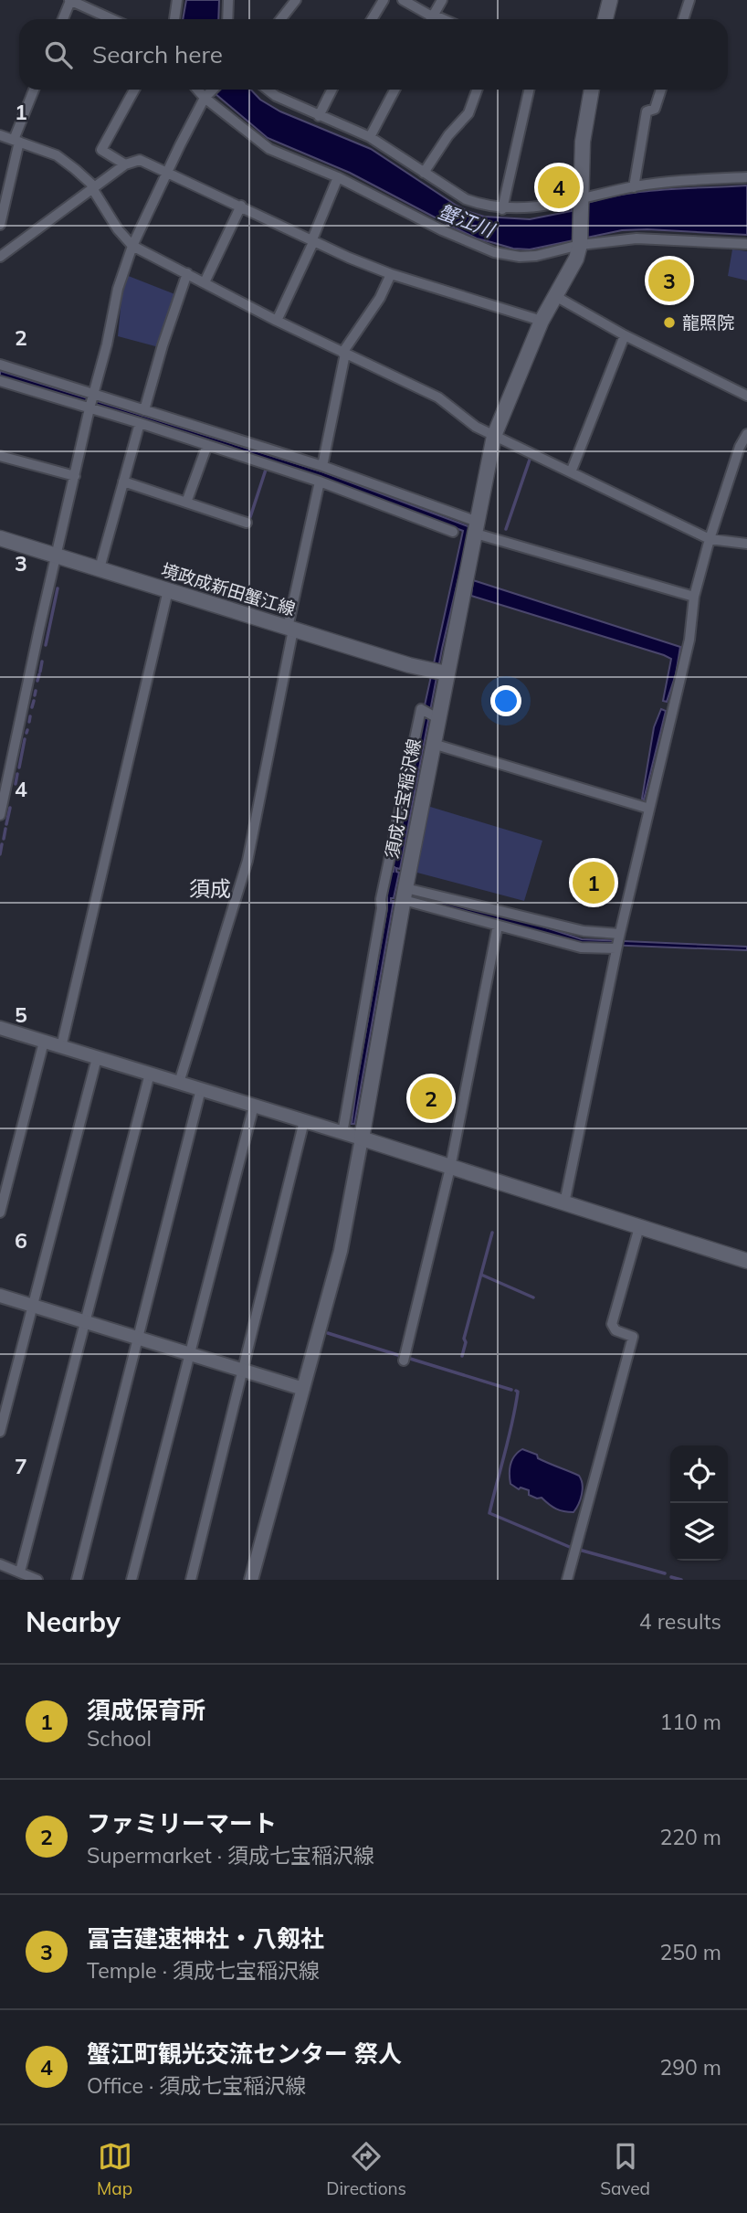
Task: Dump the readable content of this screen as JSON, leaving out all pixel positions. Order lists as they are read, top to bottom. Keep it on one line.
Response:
{"streets":{"main road":["境政成新田蟹江線","須成七宝稲沢線"]},"crossings":[["境政成新田蟹江線","須成七宝稲沢線"]],"districts":["須成"],"water":["蟹江川"],"places":["龍照院"],"page":{"search":"Search here","pins":["4","3","1","2"],"heading":["Nearby","4 results"],"list":[{"mark":"1","name":"須成保育所","note":"School","value":"110 m"},{"mark":"2","name":"ファミリーマート","note":"Supermarket · 須成七宝稲沢線","value":"220 m"},{"mark":"3","name":"冨吉建速神社・八剱社","note":"Temple · 須成七宝稲沢線","value":"250 m"},{"mark":"4","name":"蟹江町観光交流センター 祭人","note":"Office · 須成七宝稲沢線","value":"290 m"}],"nav":["Map","Directions","Saved"]},"grid":{"rows":["1","2","3","4","5","6","7"]}}
